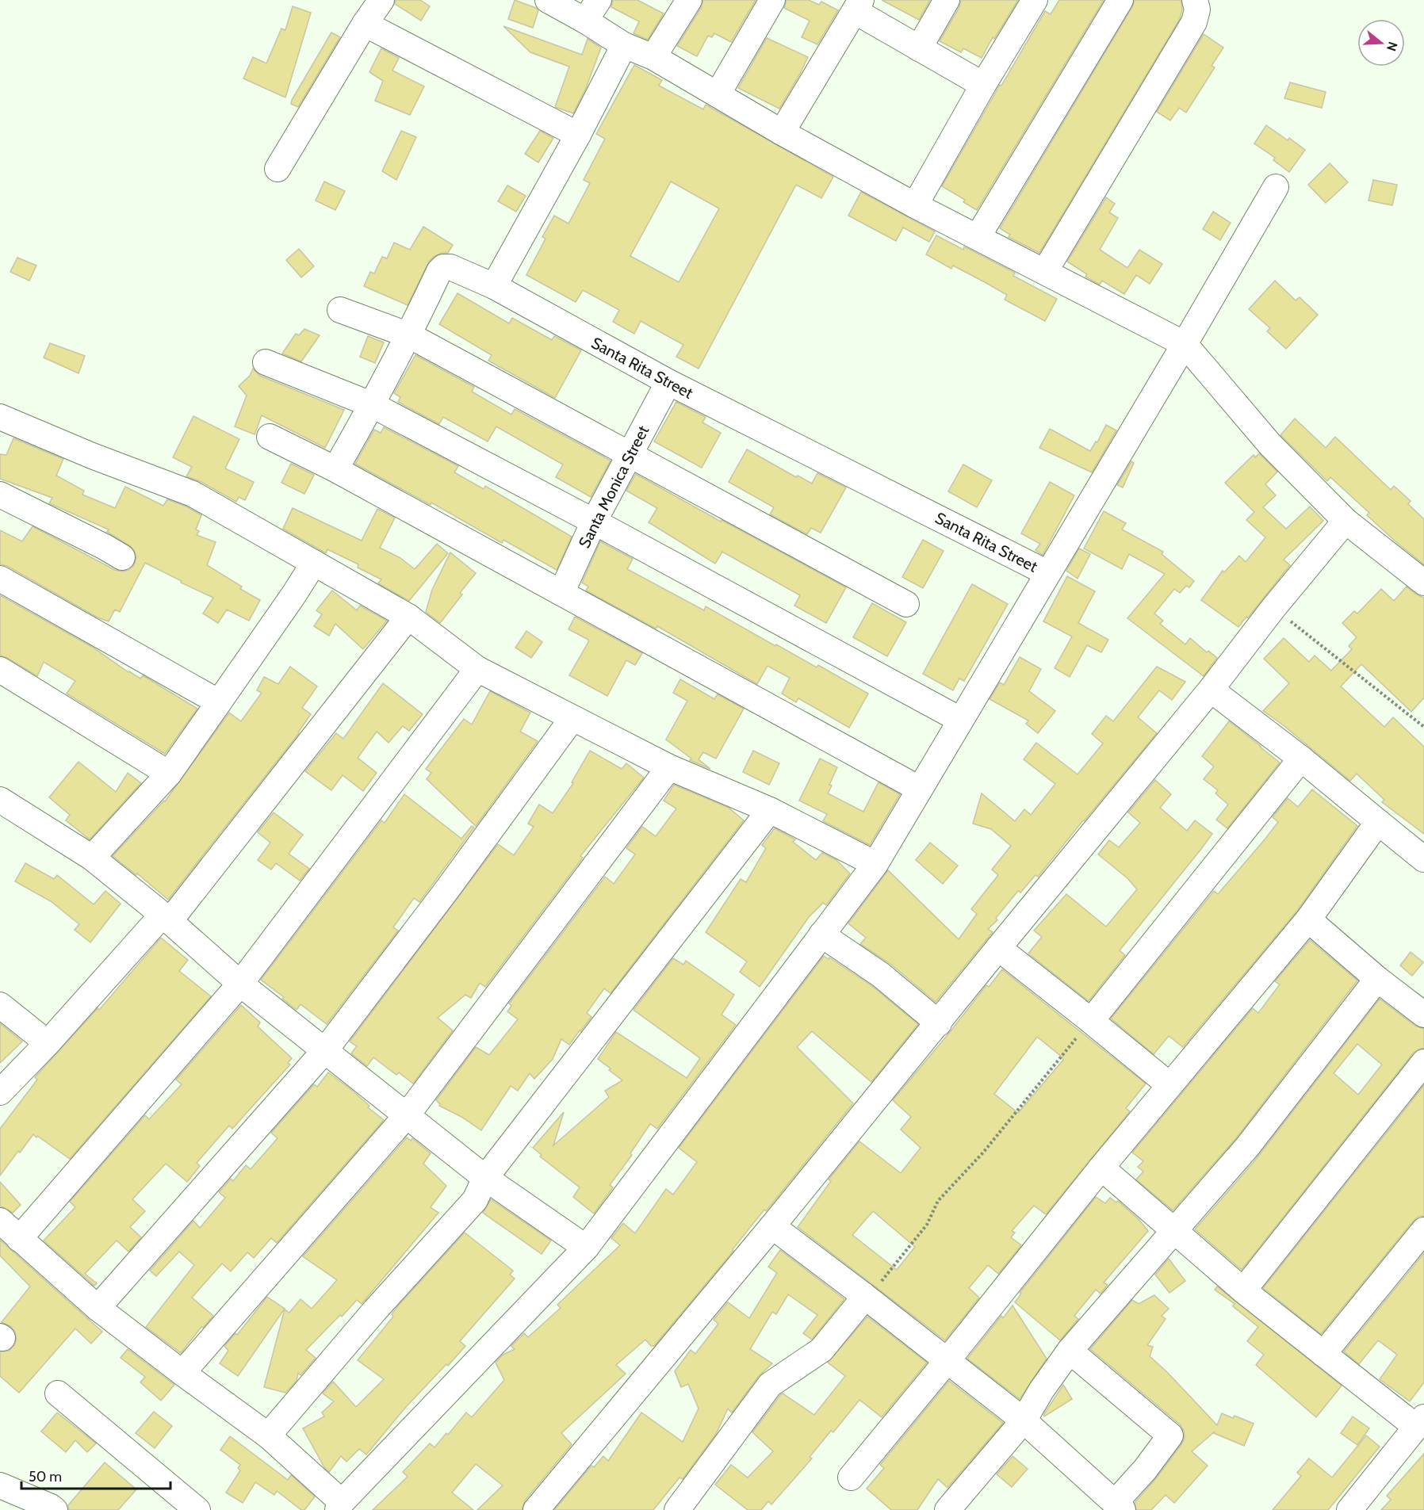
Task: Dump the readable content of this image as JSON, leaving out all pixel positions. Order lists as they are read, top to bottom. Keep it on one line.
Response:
{"streets":{"street":["Santa Rita Street","Santa Monica Street"]},"crossings":[["Santa Rita Street","Santa Monica Street"]],"scale_bar":"50 m","north":"right"}
